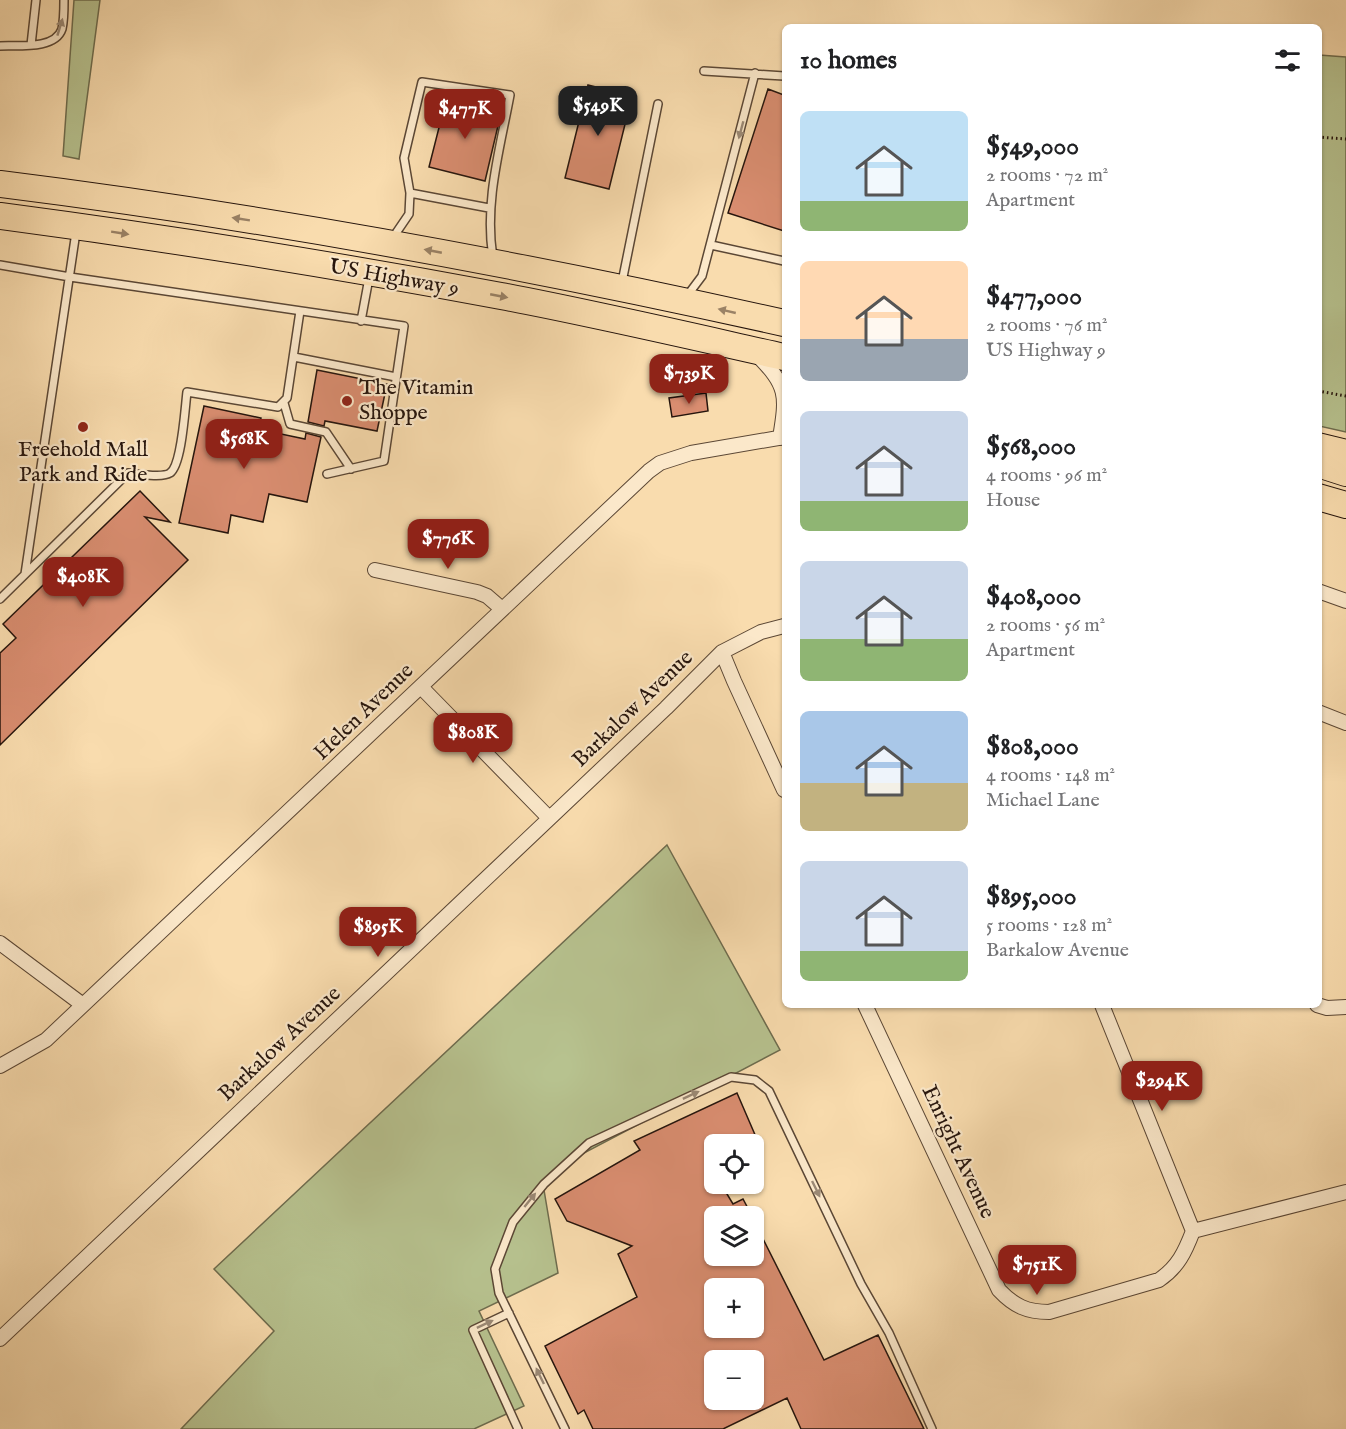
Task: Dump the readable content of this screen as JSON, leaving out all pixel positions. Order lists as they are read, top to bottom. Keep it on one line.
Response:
{"streets":{"highway":["US Highway 9"],"street":["Barkalow Avenue","Helen Avenue","Enright Avenue"]},"crossings":[["US Highway 9","Helen Avenue"]],"places":["The Vitamin Shoppe","Freehold Mall Park and Ride"],"page":{"heading":"10 homes","price":["$549K","$477K","$739K","$568K","$776K","$408K","$808K","$895K","$294K","$751K"],"list":[{"name":"$549,000","note":"2 rooms · 72 m² · Apartment"},{"name":"$477,000","note":"2 rooms · 76 m² · US Highway 9"},{"name":"$568,000","note":"4 rooms · 96 m² · House"},{"name":"$408,000","note":"2 rooms · 56 m² · Apartment"},{"name":"$808,000","note":"4 rooms · 148 m² · Michael Lane"},{"name":"$895,000","note":"5 rooms · 128 m² · Barkalow Avenue"}],"map_buttons":["+","−"]}}
